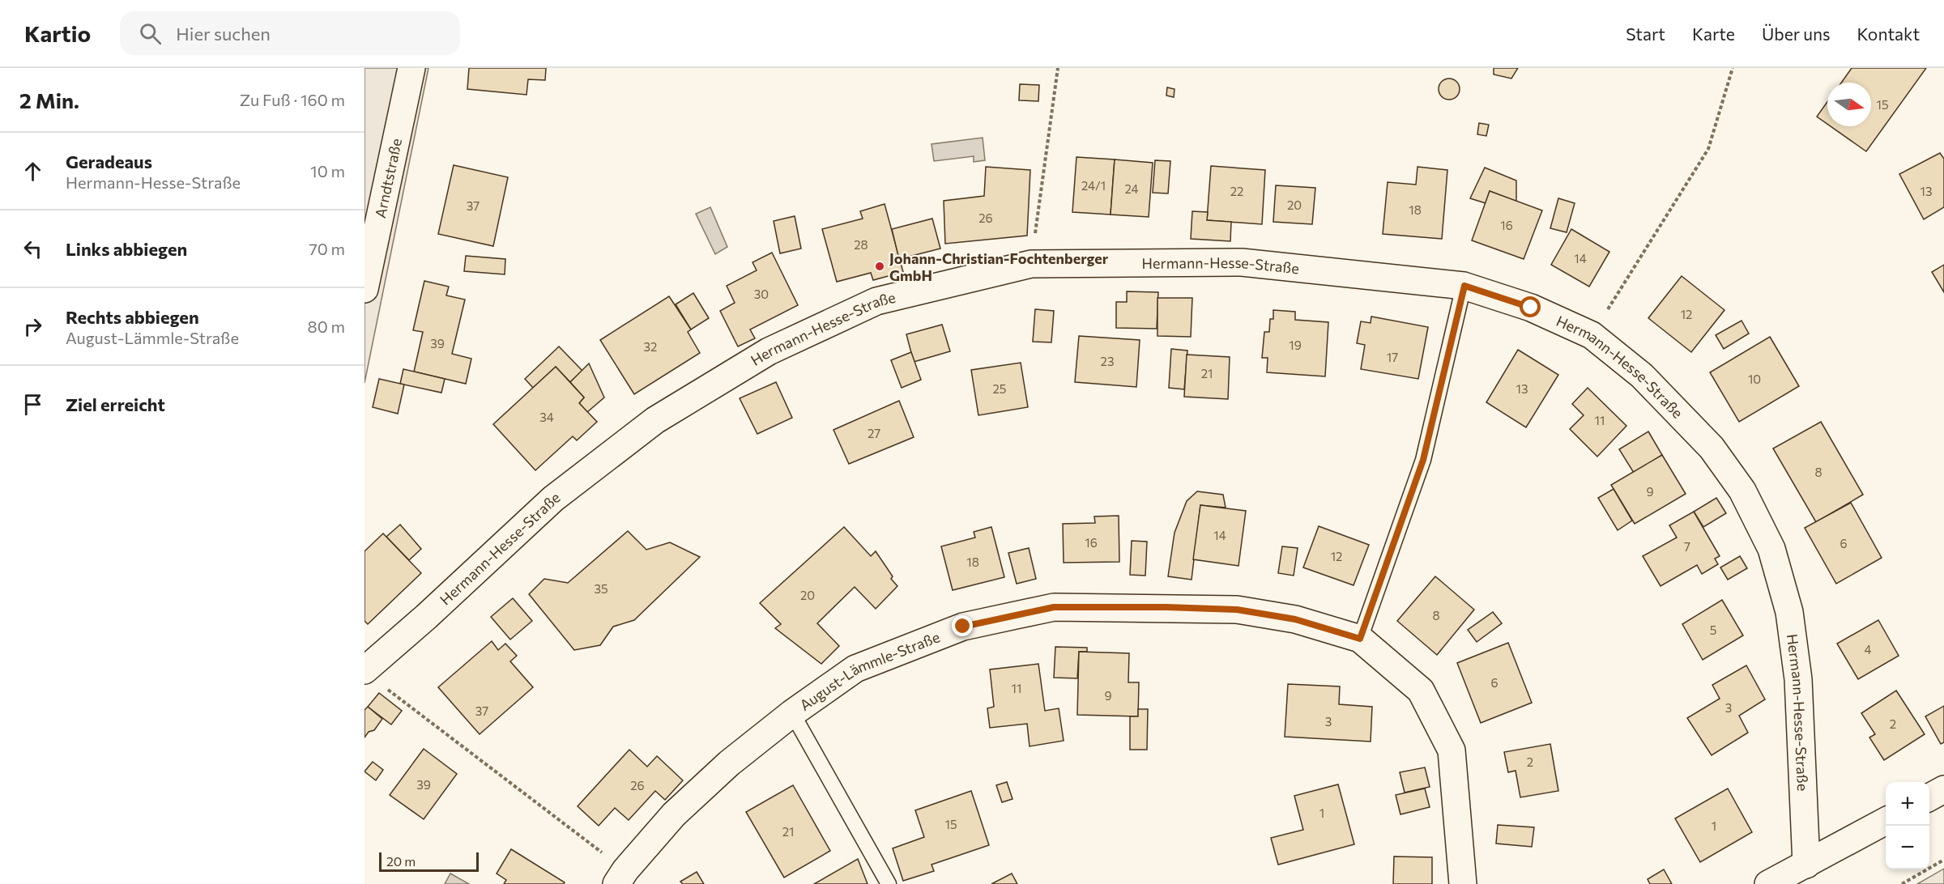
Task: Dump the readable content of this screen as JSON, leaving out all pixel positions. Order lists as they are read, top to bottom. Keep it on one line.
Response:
{"streets":{"street":["Arndtstraße","Hermann-Hesse-Straße","August-Lämmle-Straße"]},"places":["Johann-Christian-Fochtenberger GmbH"],"house_numbers":["15","24/1","24","22","13","20","37","18","26","16","28","14","30","12","39","19","32","17","23","21","10","25","13","34","11","27","8","9","14","16","6","7","12","18","35","20","8","5","4","6","11","9","3","37","3","2","2","39","26","1","15","1","21"],"scale_bar":"20 m","north":"right","page":{"header":"Kartio","search":"Hier suchen","nav":["Start","Karte","Über uns","Kontakt"],"heading":["2 Min.","Zu Fuß · 160 m"],"list":[["Geradeaus","Hermann-Hesse-Straße","10 m"],["Links abbiegen","70 m"],["Rechts abbiegen","August-Lämmle-Straße","80 m"],"Ziel erreicht"],"map_buttons":["+","−"],"scale":"20 m"}}
